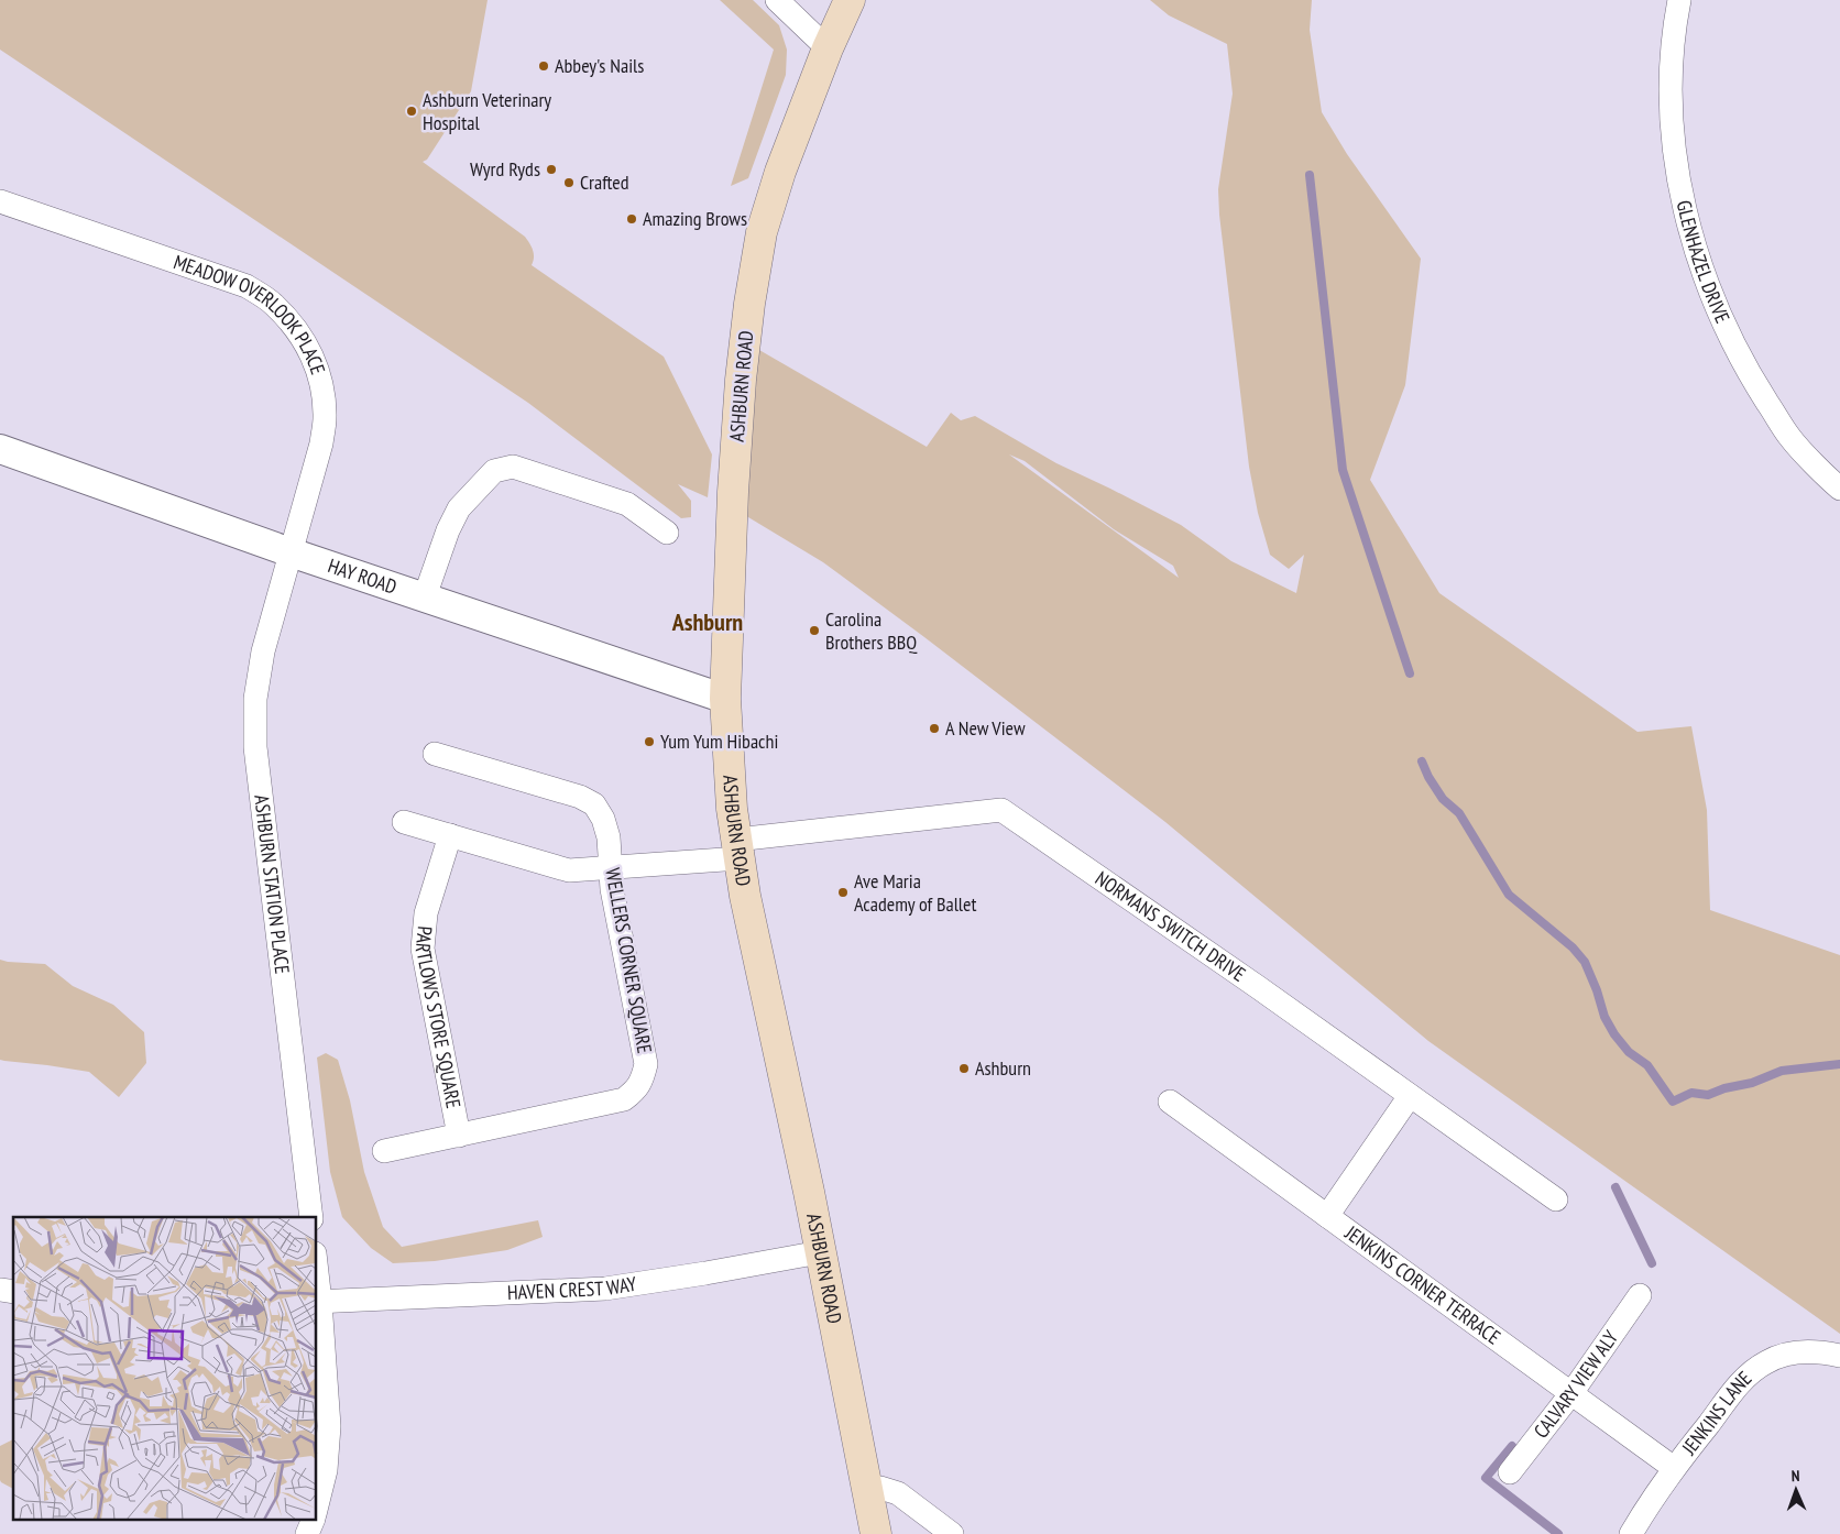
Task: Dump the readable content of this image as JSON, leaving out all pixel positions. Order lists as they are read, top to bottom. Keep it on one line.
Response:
{"streets":{"main road":["ASHBURN ROAD"],"street":["GLENHAZEL DRIVE","MEADOW OVERLOOK PLACE","HAY ROAD","ASHBURN STATION PLACE","NORMANS SWITCH DRIVE","WELLERS CORNER SQUARE","PARTLOWS STORE SQUARE","JENKINS CORNER TERRACE","HAVEN CREST WAY","CALVARY VIEW ALY","JENKINS LANE"]},"crossings":[["MEADOW OVERLOOK PLACE","HAY ROAD"],["MEADOW OVERLOOK PLACE","ASHBURN STATION PLACE"],["ASHBURN ROAD","HAY ROAD"],["ASHBURN ROAD","NORMANS SWITCH DRIVE"],["ASHBURN ROAD","HAVEN CREST WAY"],["HAY ROAD","ASHBURN STATION PLACE"],["WELLERS CORNER SQUARE","PARTLOWS STORE SQUARE"],["JENKINS CORNER TERRACE","CALVARY VIEW ALY"],["JENKINS CORNER TERRACE","JENKINS LANE"]],"districts":["Ashburn"],"places":["Abbey's Nails","Ashburn Veterinary Hospital","Wyrd Ryds","Crafted","Amazing Brows","Carolina Brothers BBQ","A New View","Yum Yum Hibachi","Ave Maria Academy of Ballet","Ashburn"],"north":"top"}
